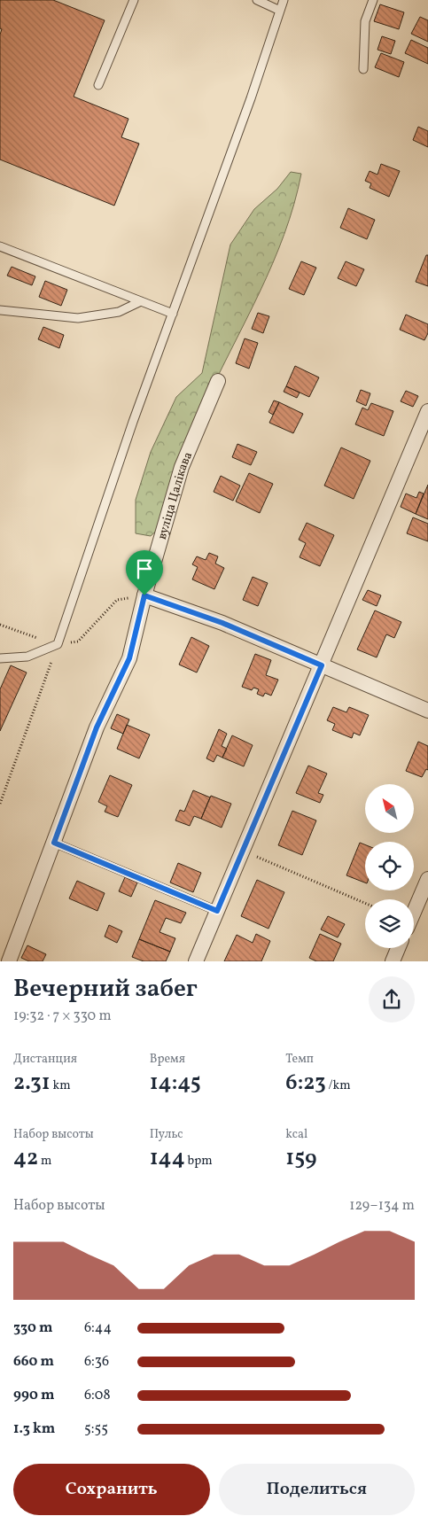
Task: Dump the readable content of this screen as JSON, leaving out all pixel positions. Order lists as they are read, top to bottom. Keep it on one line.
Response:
{"streets":{"street":["вуліца Цалікава"]},"north":"top left","page":{"heading":["Вечерний забег","19:32 · 7 × 330 m"],"stats":[["Дистанция","2.31 km"],["Время","14:45"],["Темп","6:23 /km"],["Набор высоты","42 m"],["Пульс","144 bpm"],["kcal","159"]],"chart":["Набор высоты","129–134 m"],"list":[{"name":"330 m","note":"6:44"},{"name":"660 m","note":"6:36"},{"name":"990 m","note":"6:08"},{"name":"1.3 km","note":"5:55"}],"buttons":["Сохранить","Поделиться"]}}
